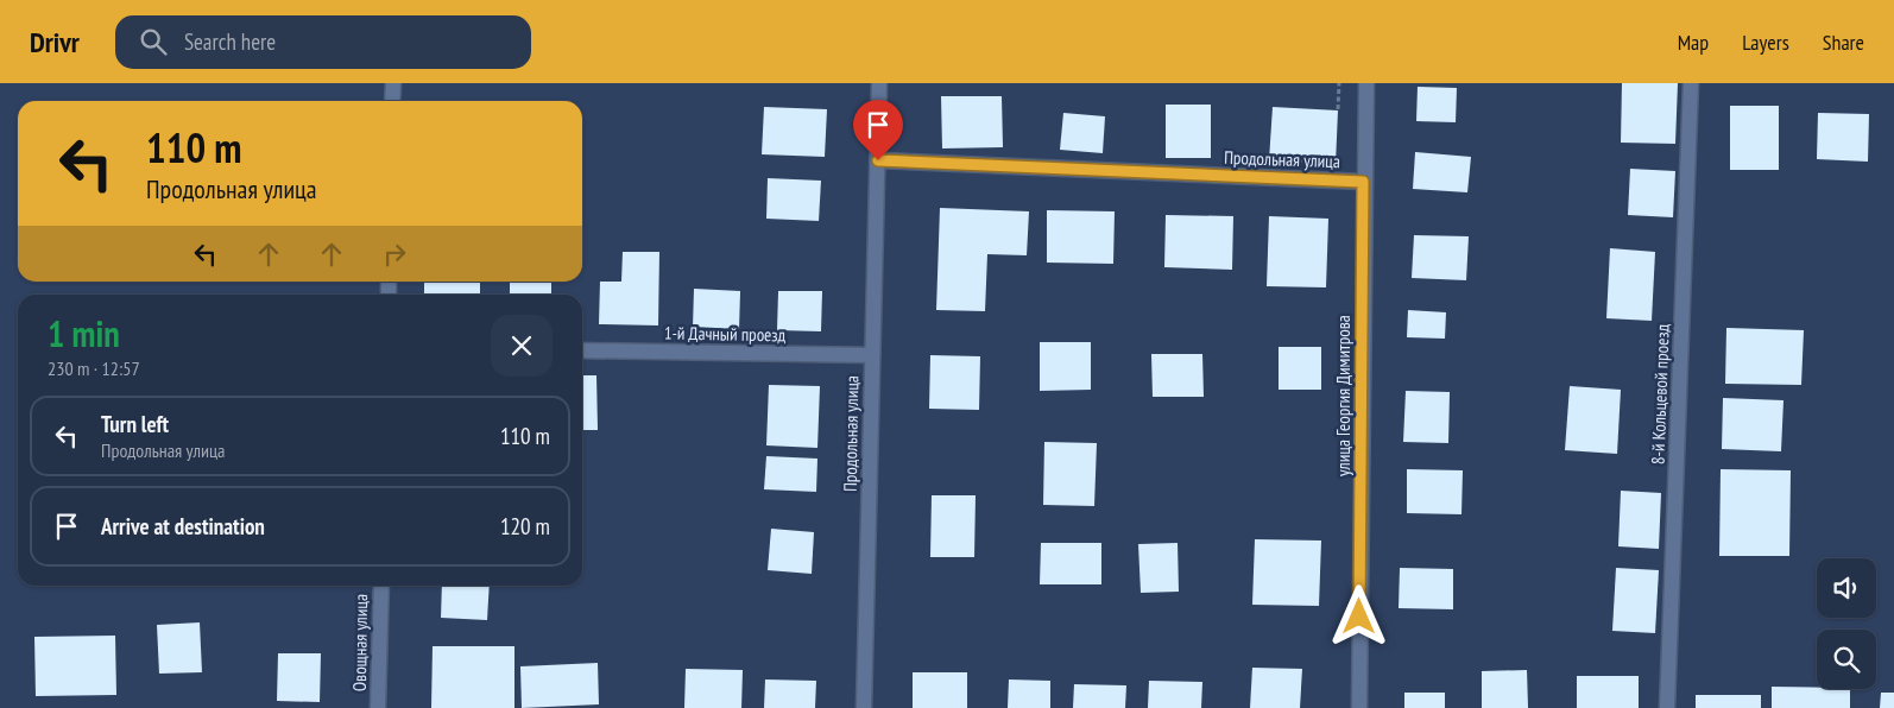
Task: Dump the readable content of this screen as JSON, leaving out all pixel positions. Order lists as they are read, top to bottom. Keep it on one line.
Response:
{"streets":{"street":["Продольная улица","1-й Дачный проезд","8-й Кольцевой проезд","улица Георгия Димитрова","Овощная улица"]},"crossings":[["Продольная улица","1-й Дачный проезд"],["Продольная улица","улица Георгия Димитрова"]],"page":{"header":"Drivr","search":"Search here","nav":["Map","Layers","Share"],"turn":["110 m","Продольная улица"],"heading":["1 min","230 m · 12:57"],"list":[{"name":"Turn left","note":"Продольная улица","value":"110 m"},{"name":"Arrive at destination","value":"120 m"}]}}
